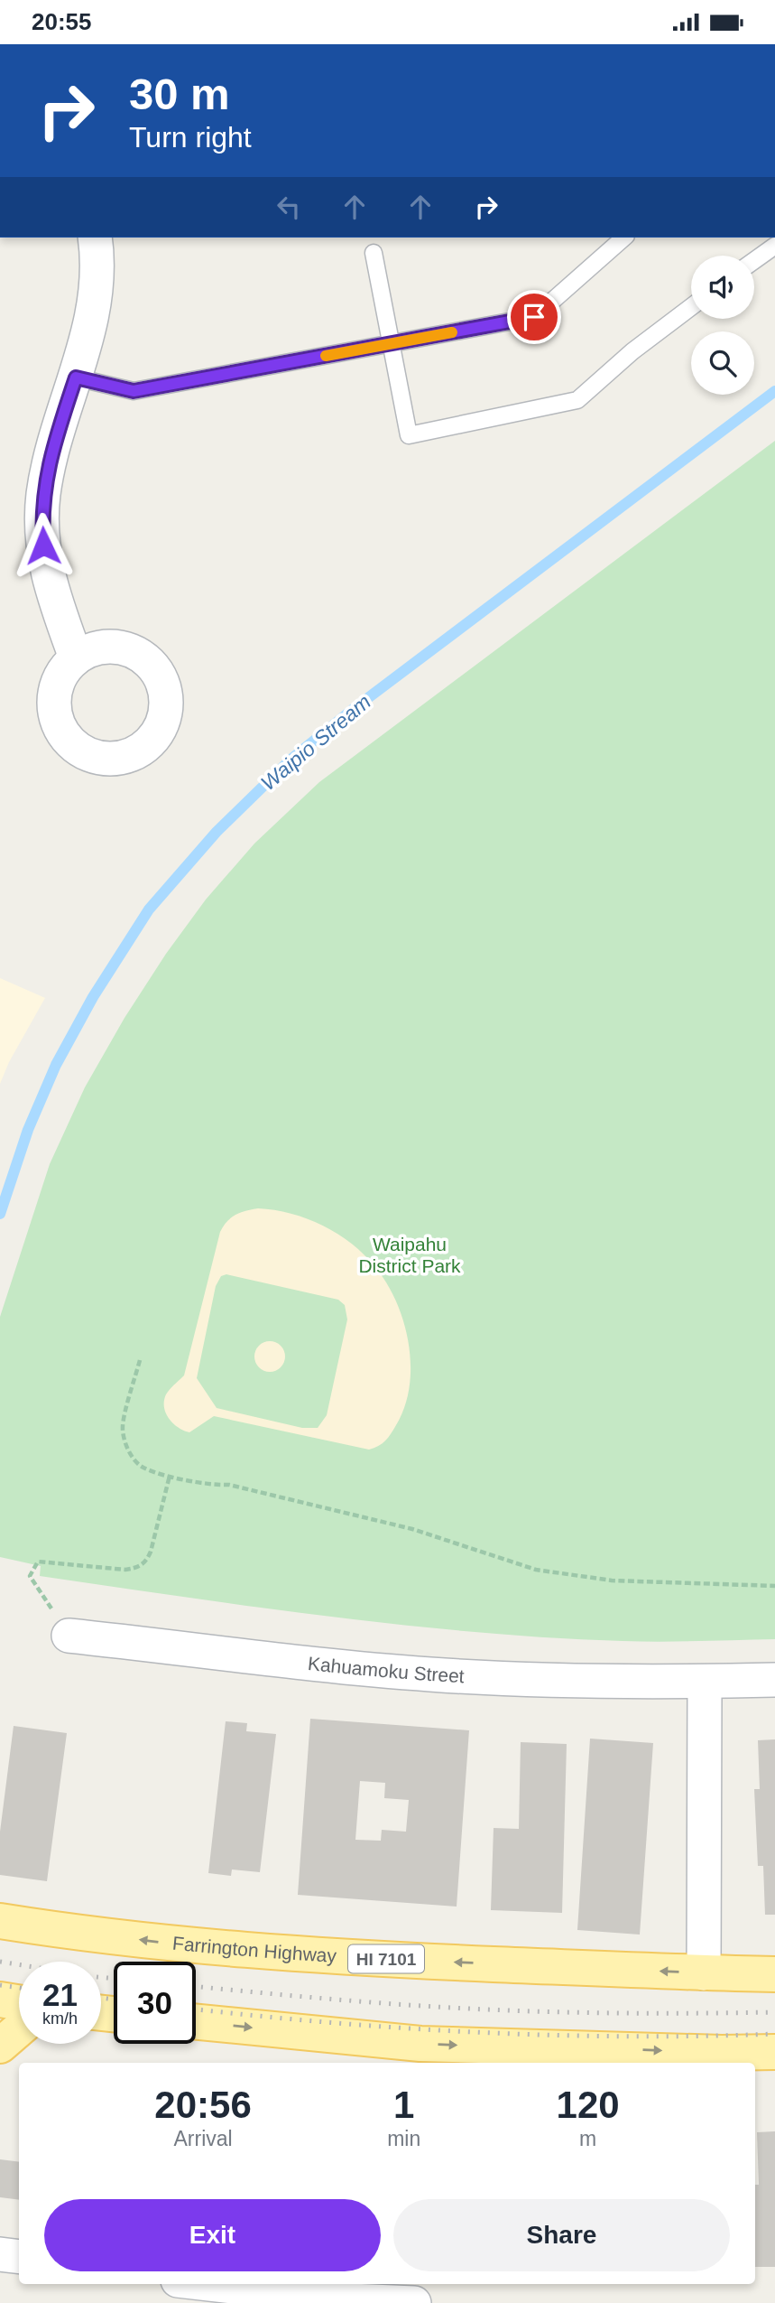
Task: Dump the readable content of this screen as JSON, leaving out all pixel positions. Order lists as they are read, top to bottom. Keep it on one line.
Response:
{"streets":{"main road":["Farrington Highway","HI 7101"],"street":["Kahuamoku Street"]},"water":["Waipio Stream"],"parks":["Waipahu District Park"],"page":{"status":"20:55","turn":["30 m","Turn right"],"speed":"21 km/h","limit":"30","eta":["20:56","Arrival","1","min","120","m"],"buttons":["Exit","Share"]}}
